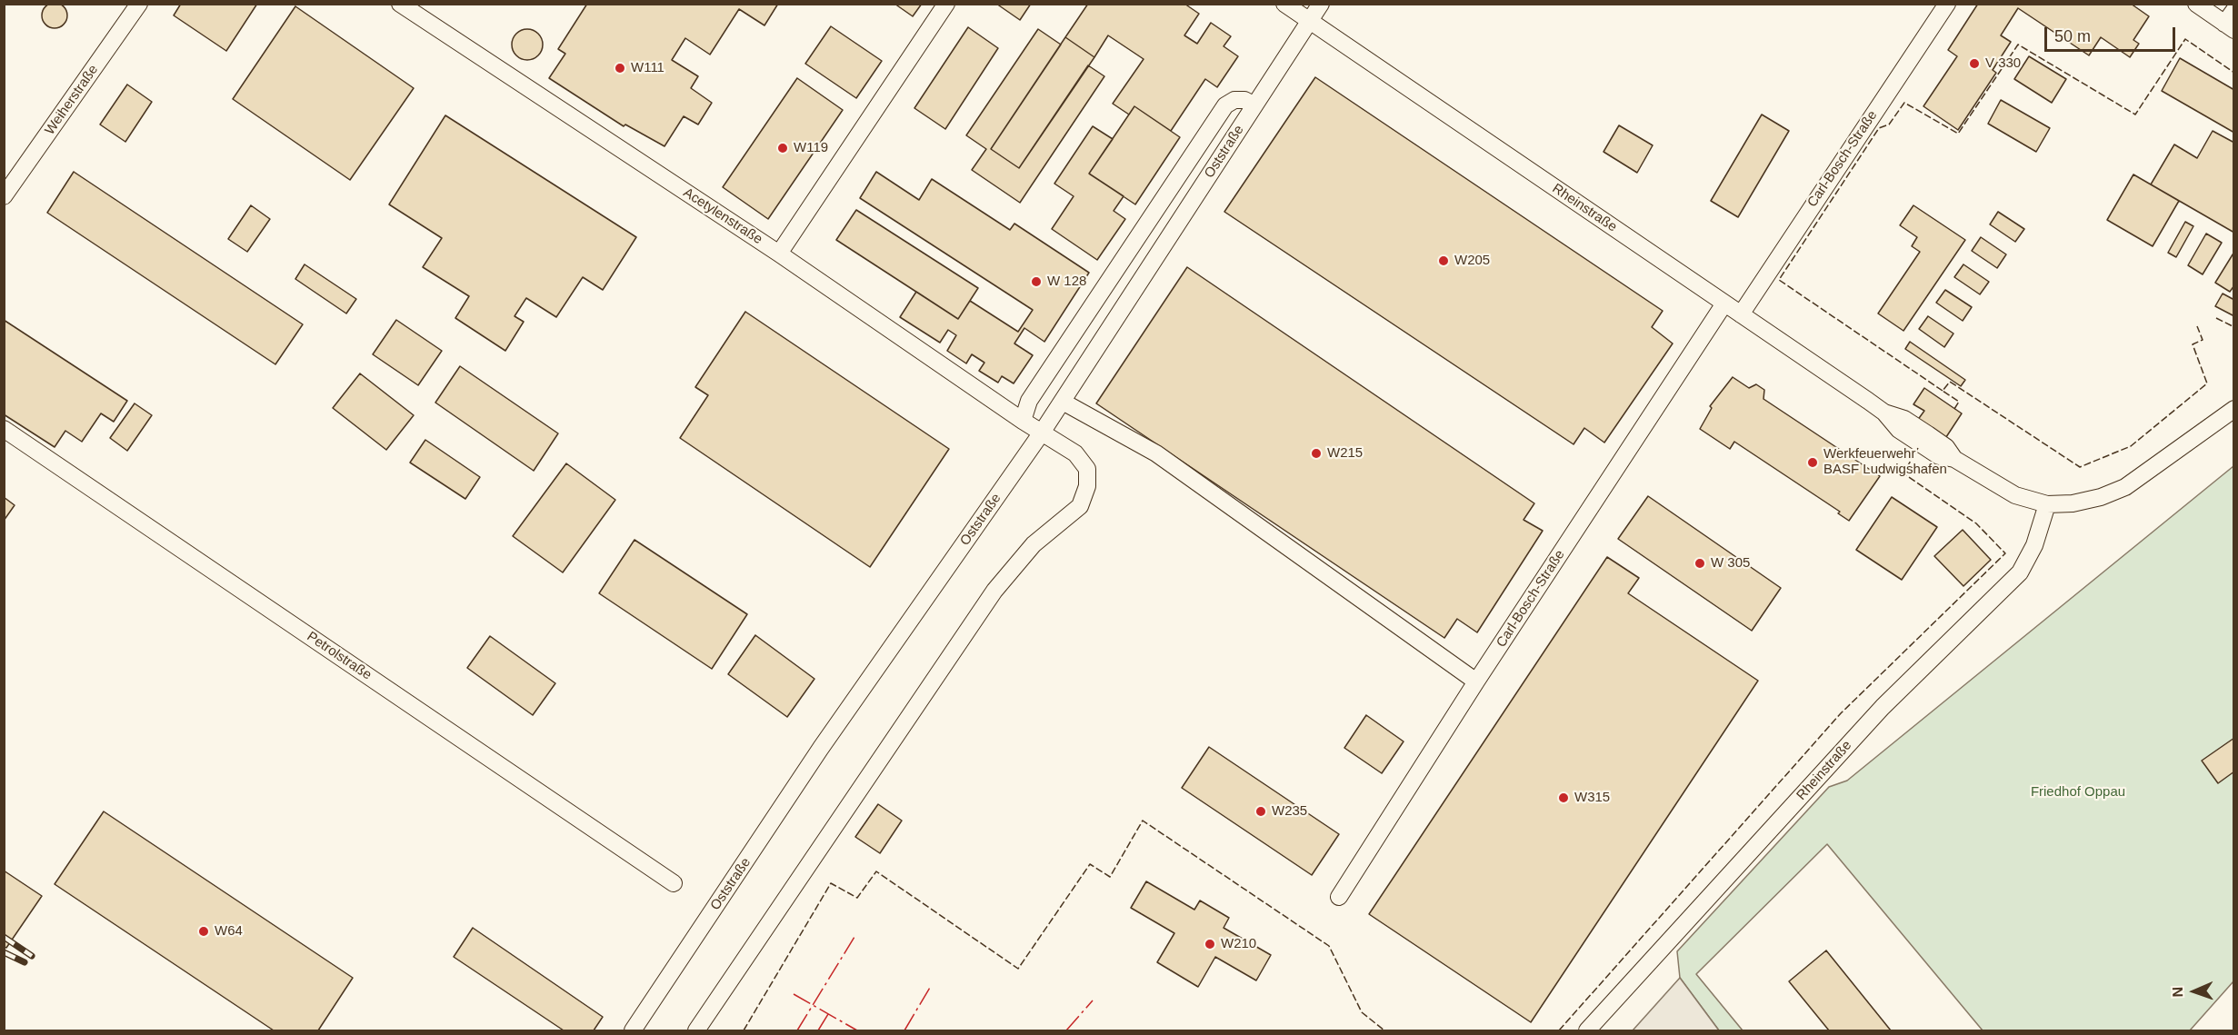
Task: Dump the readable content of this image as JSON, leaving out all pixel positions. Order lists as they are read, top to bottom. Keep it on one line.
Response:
{"streets":{"street":["Weiherstraße","Oststraße","Carl-Bosch-Straße","Rheinstraße","Acetylenstraße","Petrolstraße"]},"crossings":[["Oststraße","Rheinstraße"],["Oststraße","Acetylenstraße"],["Carl-Bosch-Straße","Rheinstraße"]],"parks":["Friedhof Oppau"],"places":["V 330","W111","W119","W205","W 128","W215","Werkfeuerwehr BASF Ludwigshafen","W 305","W315","W235","W64","W210"],"scale_bar":"50 m","north":"left"}
